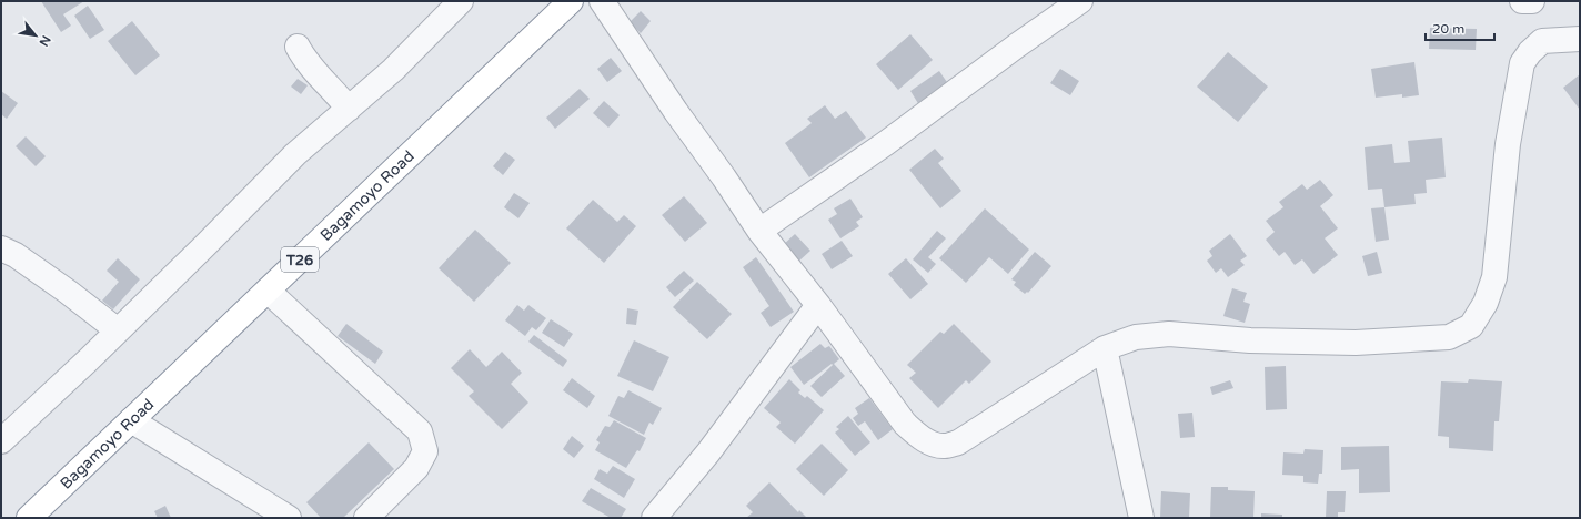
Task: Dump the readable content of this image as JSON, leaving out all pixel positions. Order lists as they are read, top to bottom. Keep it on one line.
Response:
{"streets":{"highway":["Bagamoyo Road","T26"]},"scale_bar":"20 m","north":"bottom right"}
